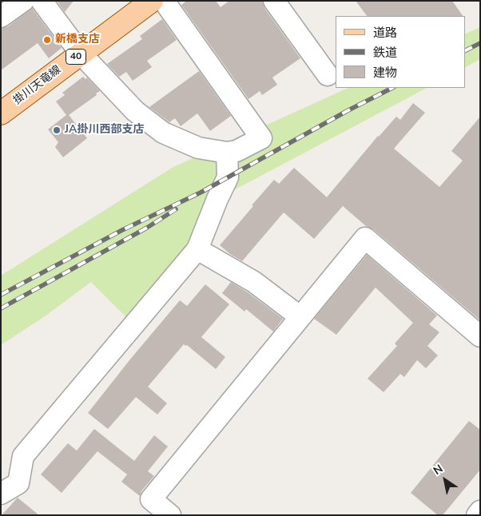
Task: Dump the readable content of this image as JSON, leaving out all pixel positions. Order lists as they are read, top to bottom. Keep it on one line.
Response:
{"streets":{"main road":["40","掛川天竜線"]},"places":["新橋支店","JA掛川西部支店"],"legend":["道路","鉄道","建物"],"north":"top left"}
